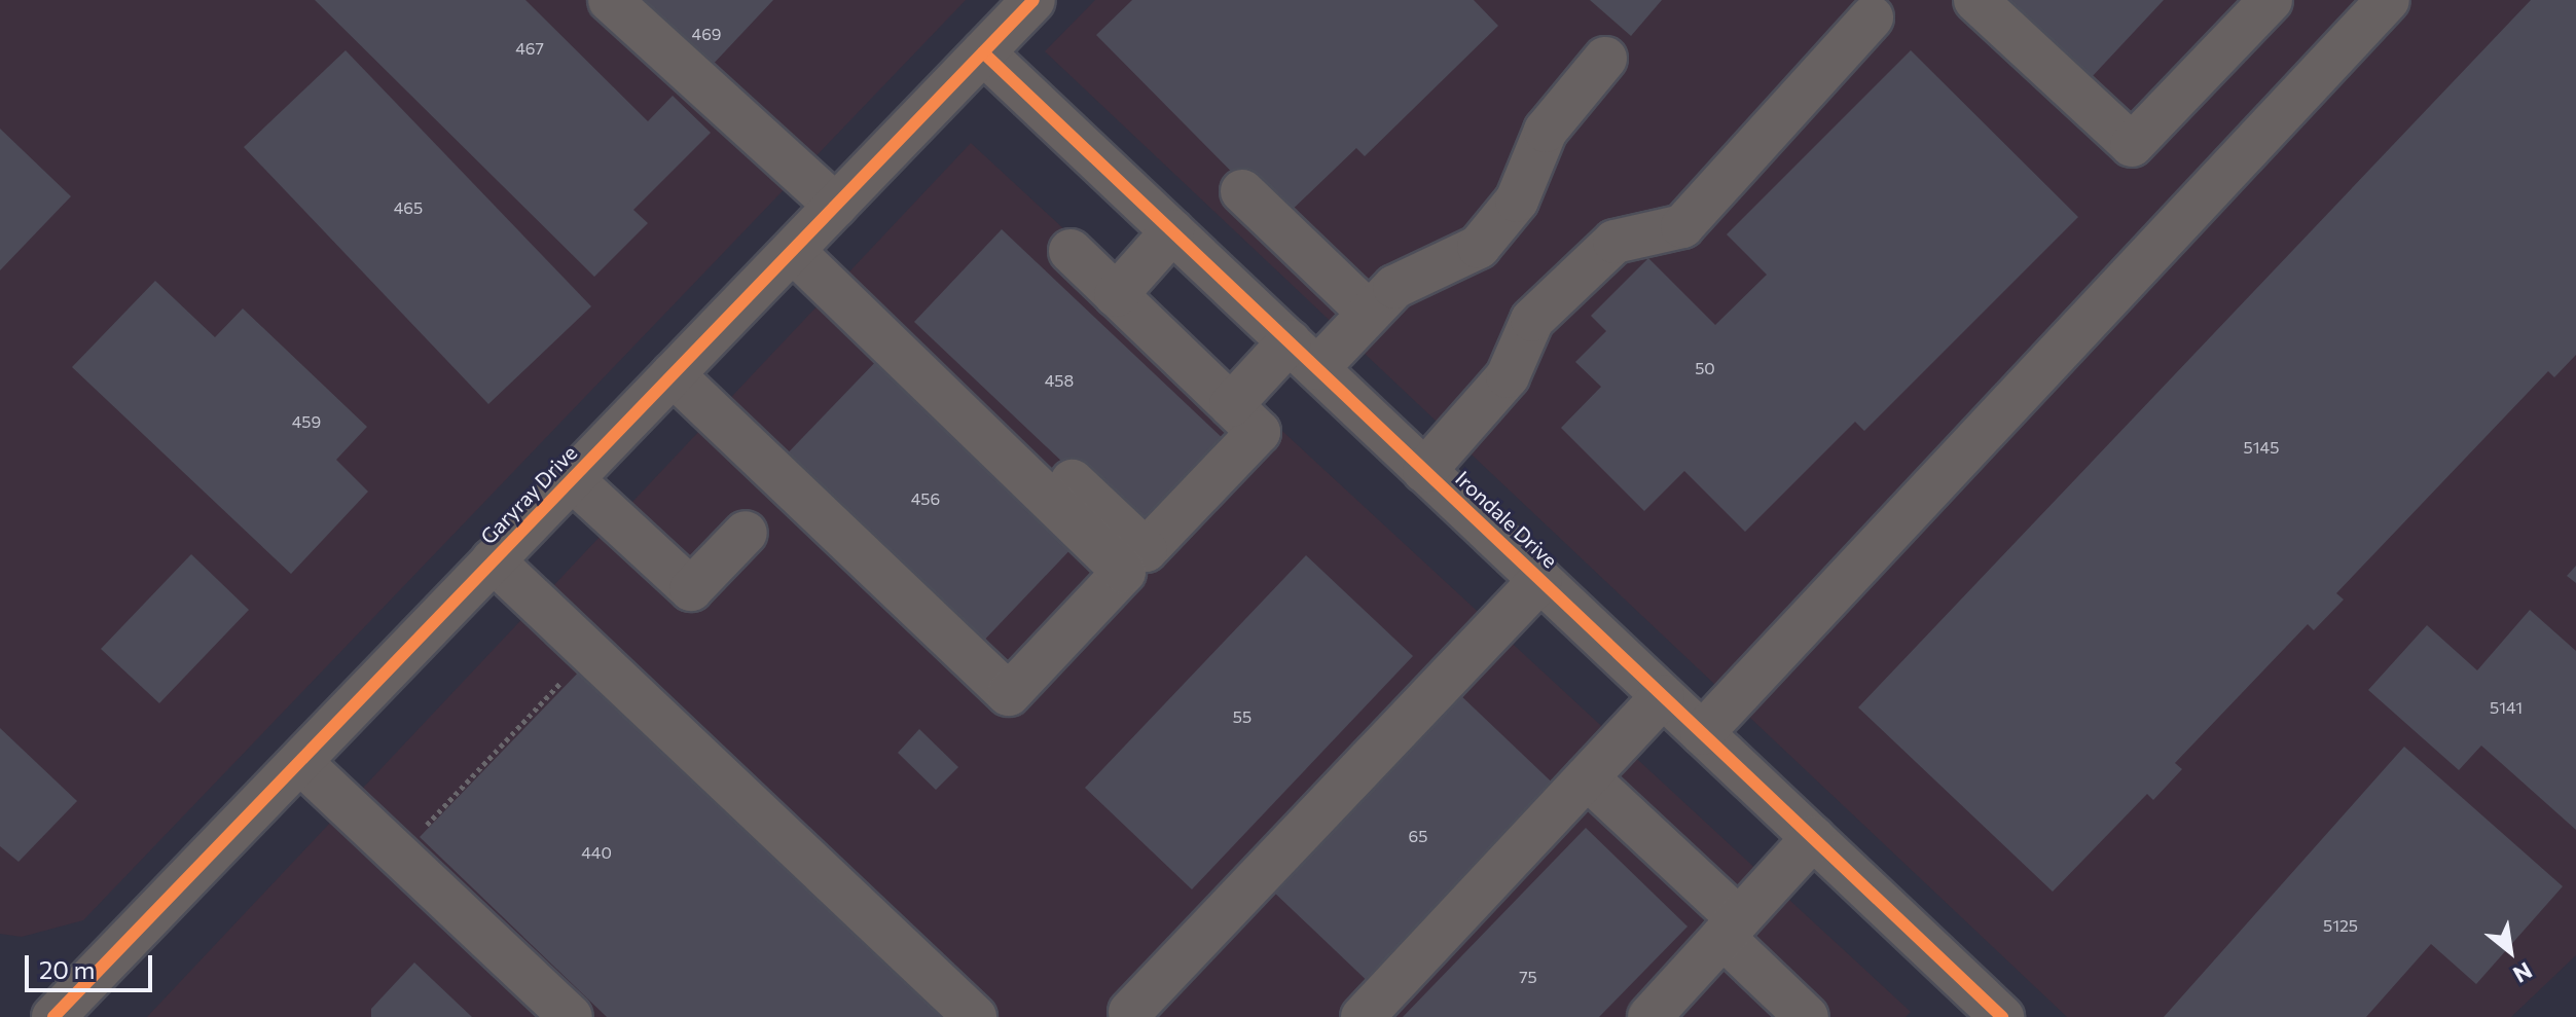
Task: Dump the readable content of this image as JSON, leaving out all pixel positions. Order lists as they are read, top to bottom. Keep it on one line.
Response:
{"streets":{"street":["Garyray Drive","Irondale Drive"]},"crossings":[["Garyray Drive","Irondale Drive"]],"house_numbers":["469","467","465","50","458","459","5145","456","5141","55","65","440","5125","75"],"scale_bar":"20 m","north":"bottom right"}
